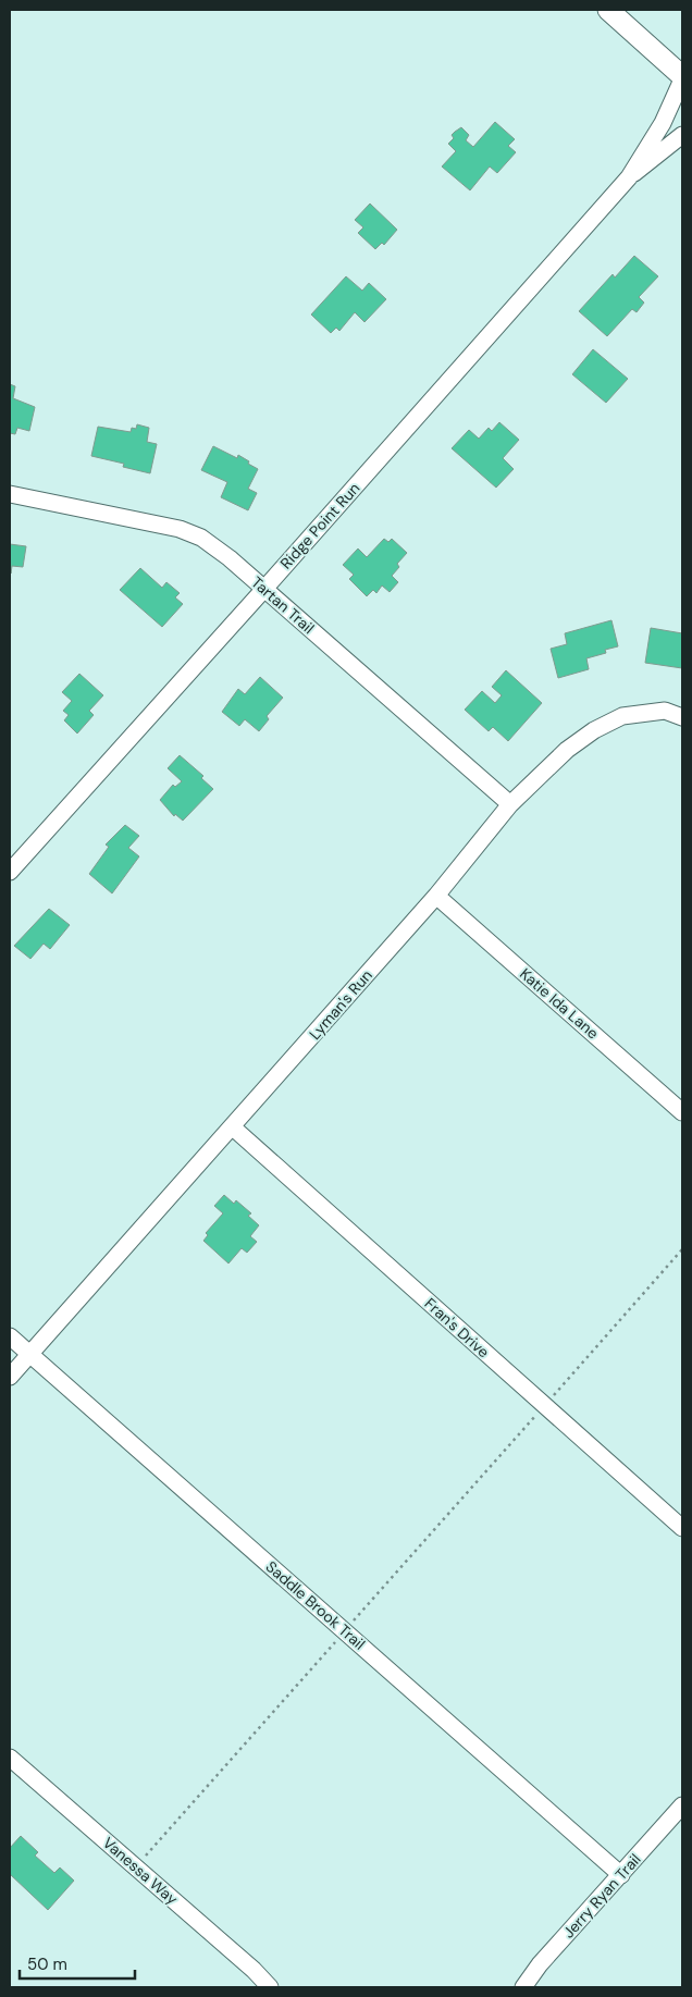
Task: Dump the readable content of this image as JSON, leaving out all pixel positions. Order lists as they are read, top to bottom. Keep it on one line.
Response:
{"streets":{"street":["Ridge Point Run","Tartan Trail","Katie Ida Lane","Lyman's Run","Fran's Drive","Saddle Brook Trail","Vanessa Way","Jerry Ryan Trail"]},"crossings":[["Ridge Point Run","Tartan Trail"],["Tartan Trail","Lyman's Run"],["Katie Ida Lane","Lyman's Run"],["Lyman's Run","Fran's Drive"],["Lyman's Run","Saddle Brook Trail"],["Saddle Brook Trail","Jerry Ryan Trail"]],"scale_bar":"50 m"}
